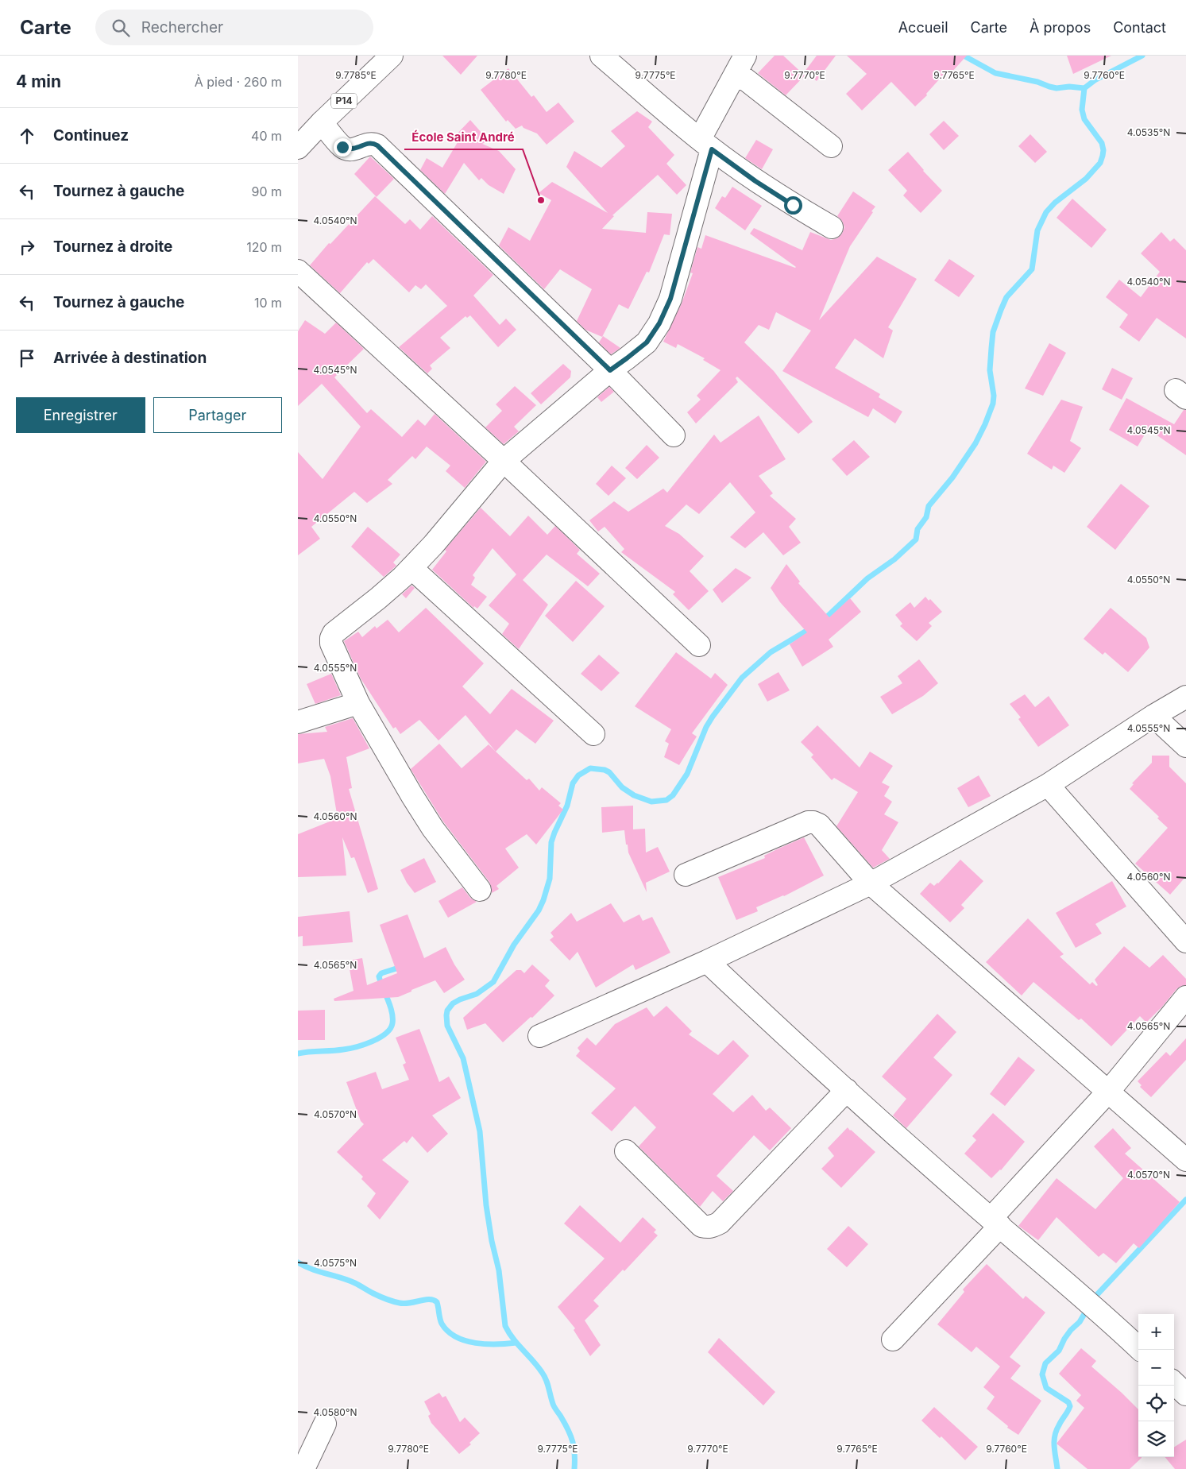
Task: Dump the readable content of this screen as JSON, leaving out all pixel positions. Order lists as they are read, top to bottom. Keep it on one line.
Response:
{"streets":{"street":["P14"]},"places":["École Saint André"],"page":{"header":"Carte","search":"Rechercher","nav":["Accueil","Carte","À propos","Contact"],"heading":["4 min","À pied · 260 m"],"list":[["Continuez","40 m"],["Tournez à gauche","90 m"],["Tournez à droite","120 m"],["Tournez à gauche","10 m"],"Arrivée à destination"],"buttons":["Enregistrer","Partager"],"map_buttons":["+","−"]},"coordinates":["9.7785°E","9.7780°E","9.7775°E","9.7770°E","9.7765°E","9.7760°E","4.0535°N","4.0540°N","4.0545°N","4.0550°N","4.0555°N","4.0560°N","4.0565°N","4.0570°N","4.0575°N","4.0580°N"]}
